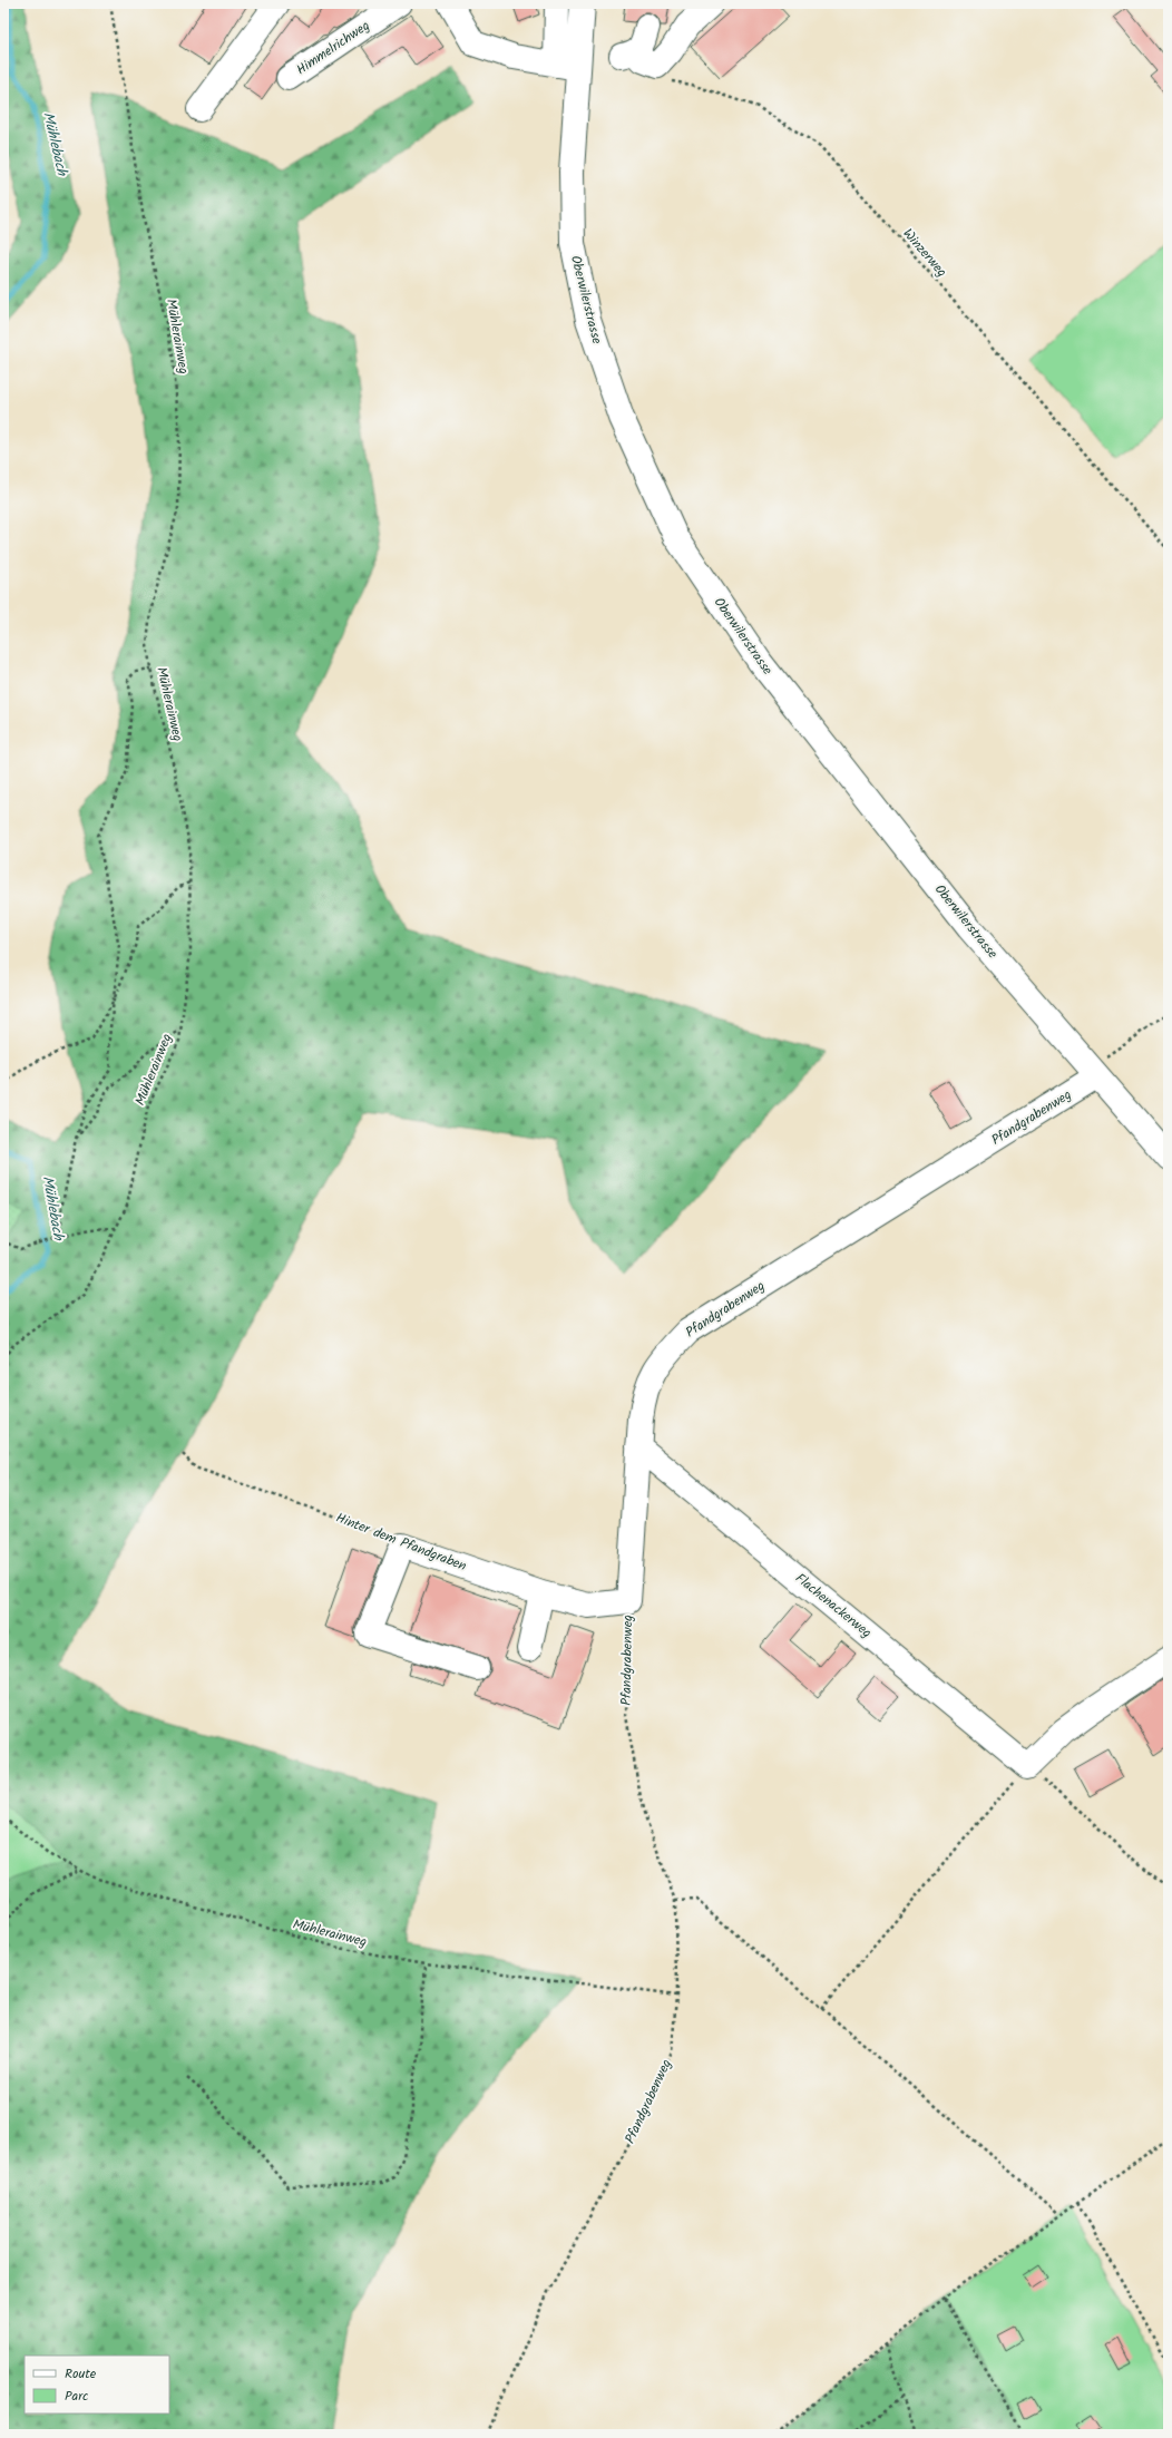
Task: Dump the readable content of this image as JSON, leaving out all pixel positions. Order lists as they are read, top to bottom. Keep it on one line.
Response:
{"streets":{"street":["Himmelrichweg","Oberwilerstrasse","Pfandgrabenweg","Hinter dem Pfandgraben","Flachenackerweg"],"path":["Winzerweg","Mühlerainweg"]},"crossings":[["Oberwilerstrasse","Pfandgrabenweg"],["Mühlerainweg","Pfandgrabenweg"],["Pfandgrabenweg","Hinter dem Pfandgraben"],["Pfandgrabenweg","Flachenackerweg"]],"water":["Mühlebach"],"legend":["Route","Parc"]}
